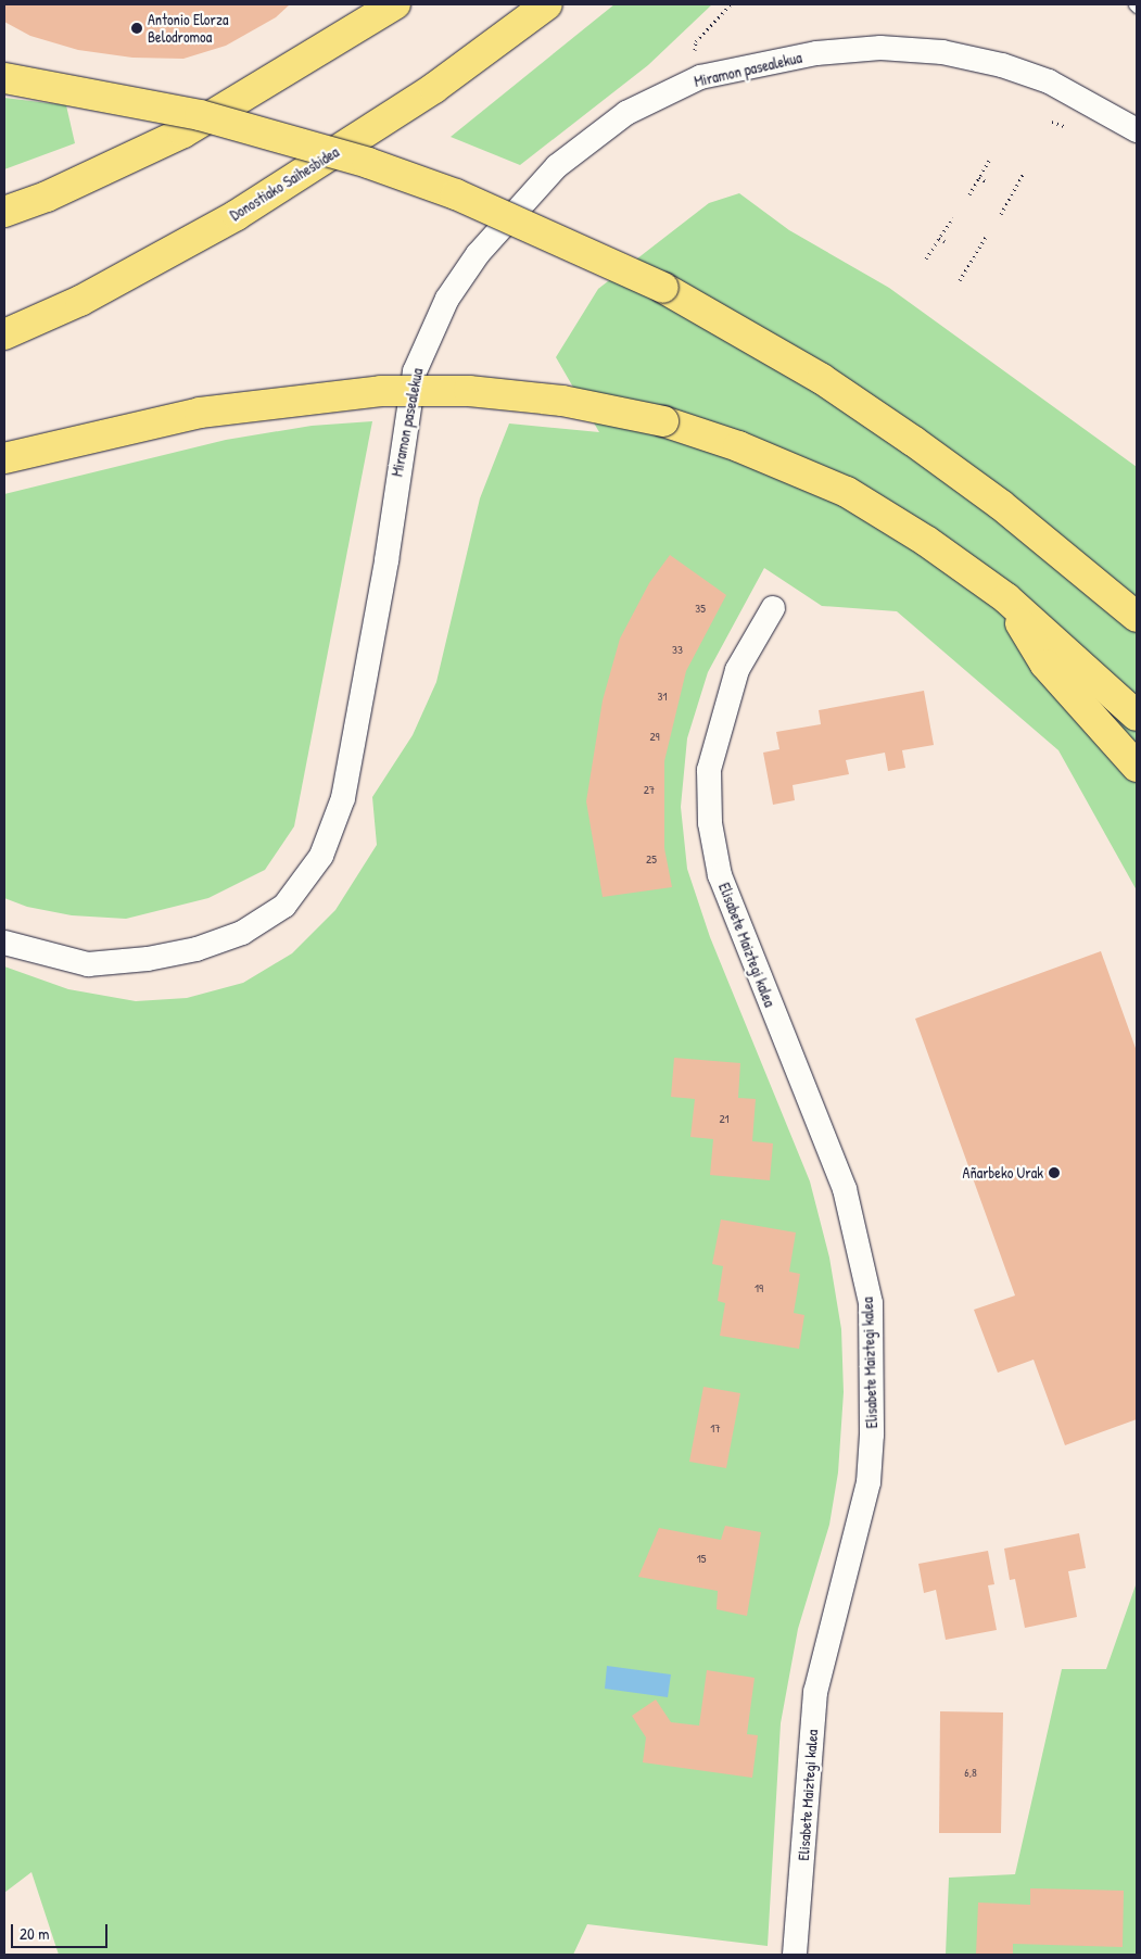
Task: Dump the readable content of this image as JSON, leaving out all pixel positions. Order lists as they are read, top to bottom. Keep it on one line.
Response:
{"streets":{"highway":["Donostiako Saihesbidea"],"street":["Miramon pasealekua","Elisabete Maiztegi kalea"]},"places":["Antonio Elorza Belodromoa","Añarbeko Urak"],"house_numbers":["35","33","31","29","27","25","21","19","17","15","6,8"],"scale_bar":"20 m"}
